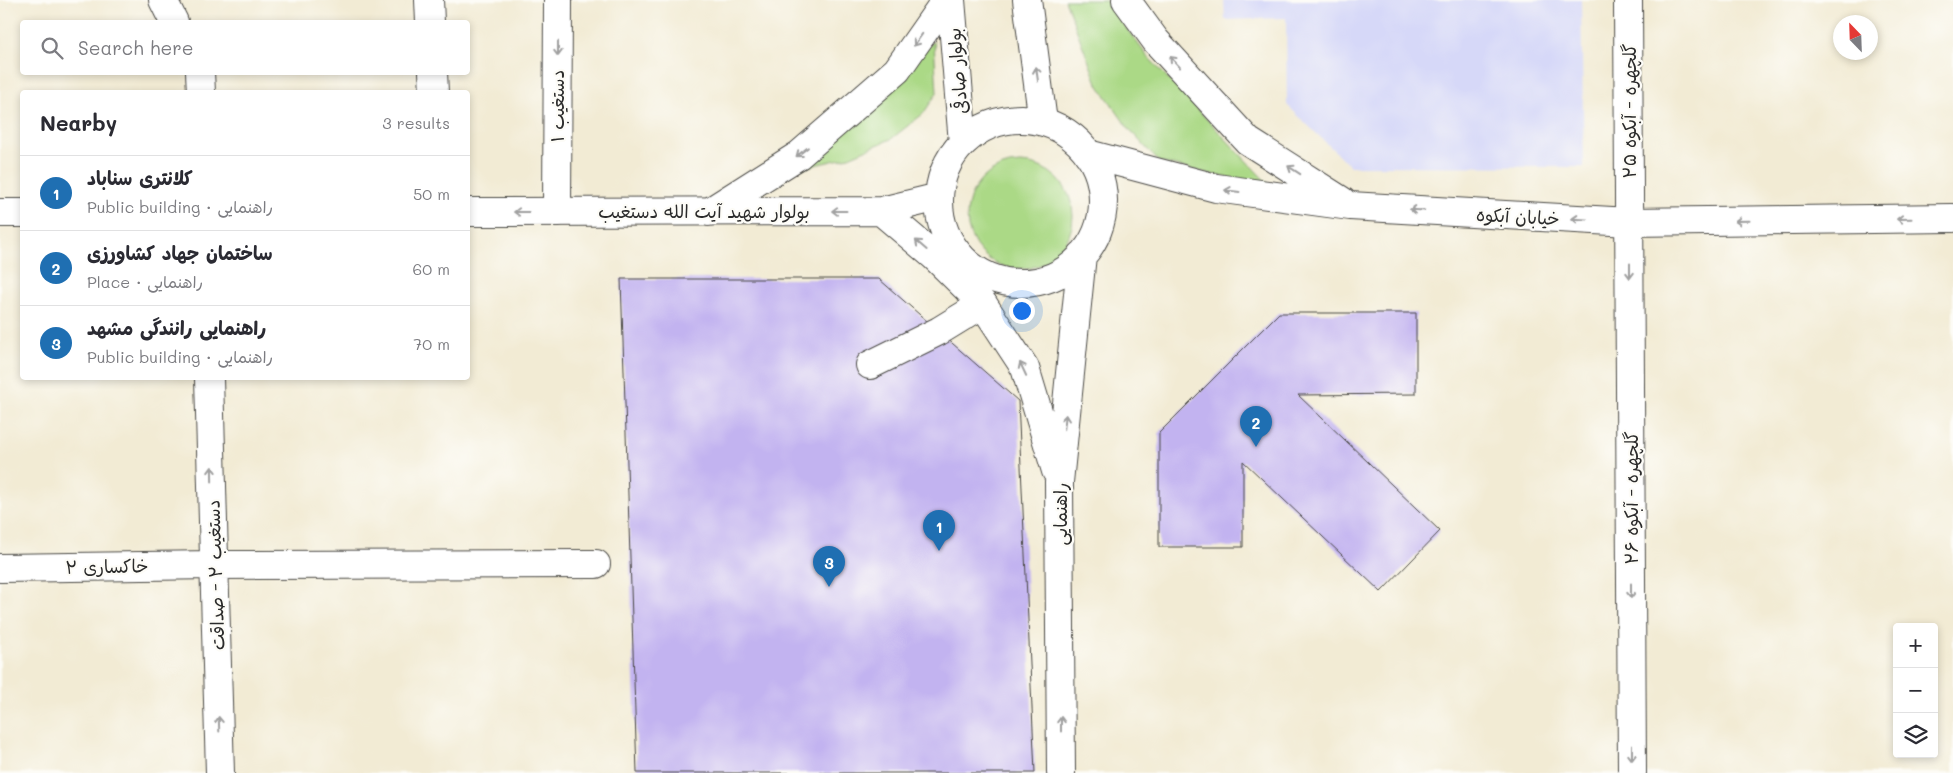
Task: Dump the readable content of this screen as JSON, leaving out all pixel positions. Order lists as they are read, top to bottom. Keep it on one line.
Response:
{"streets":{"main road":["بولوار صادقی","دستغیب ۱","گلچهره - آبکوه ۲۵","بولوار شهید آیت الله دستغیب","خیابان آبکوه","گلچهره - آبکوه ۲۶","راهنمایی","خاکساری ۲","دستغیب ۲ - صداقت"]},"crossings":[["بولوار صادقی","بولوار شهید آیت الله دستغیب"],["بولوار صادقی","خیابان آبکوه"],["بولوار صادقی","راهنمایی"],["دستغیب ۱","بولوار شهید آیت الله دستغیب"],["گلچهره - آبکوه ۲۵","خیابان آبکوه"],["گلچهره - آبکوه ۲۵","گلچهره - آبکوه ۲۶"],["بولوار شهید آیت الله دستغیب","خیابان آبکوه"],["بولوار شهید آیت الله دستغیب","راهنمایی"],["خیابان آبکوه","گلچهره - آبکوه ۲۶"],["خیابان آبکوه","راهنمایی"],["خاکساری ۲","دستغیب ۲ - صداقت"]],"one_way":["دستغیب ۱","بولوار شهید آیت الله دستغیب","خیابان آبکوه","گلچهره - آبکوه ۲۶","راهنمایی","دستغیب ۲ - صداقت"],"north":"top left","page":{"search":"Search here","heading":["Nearby","3 results"],"list":[{"mark":"1","name":"کلانتری سناباد","note":"Public building · راهنمایی","value":"50 m"},{"mark":"2","name":"ساختمان جهاد کشاورزی","note":"Place · راهنمایی","value":"60 m"},{"mark":"3","name":"راهنمایی رانندگی مشهد","note":"Public building · راهنمایی","value":"70 m"}],"pins":["2","1","3"],"map_buttons":["+","−"]}}
